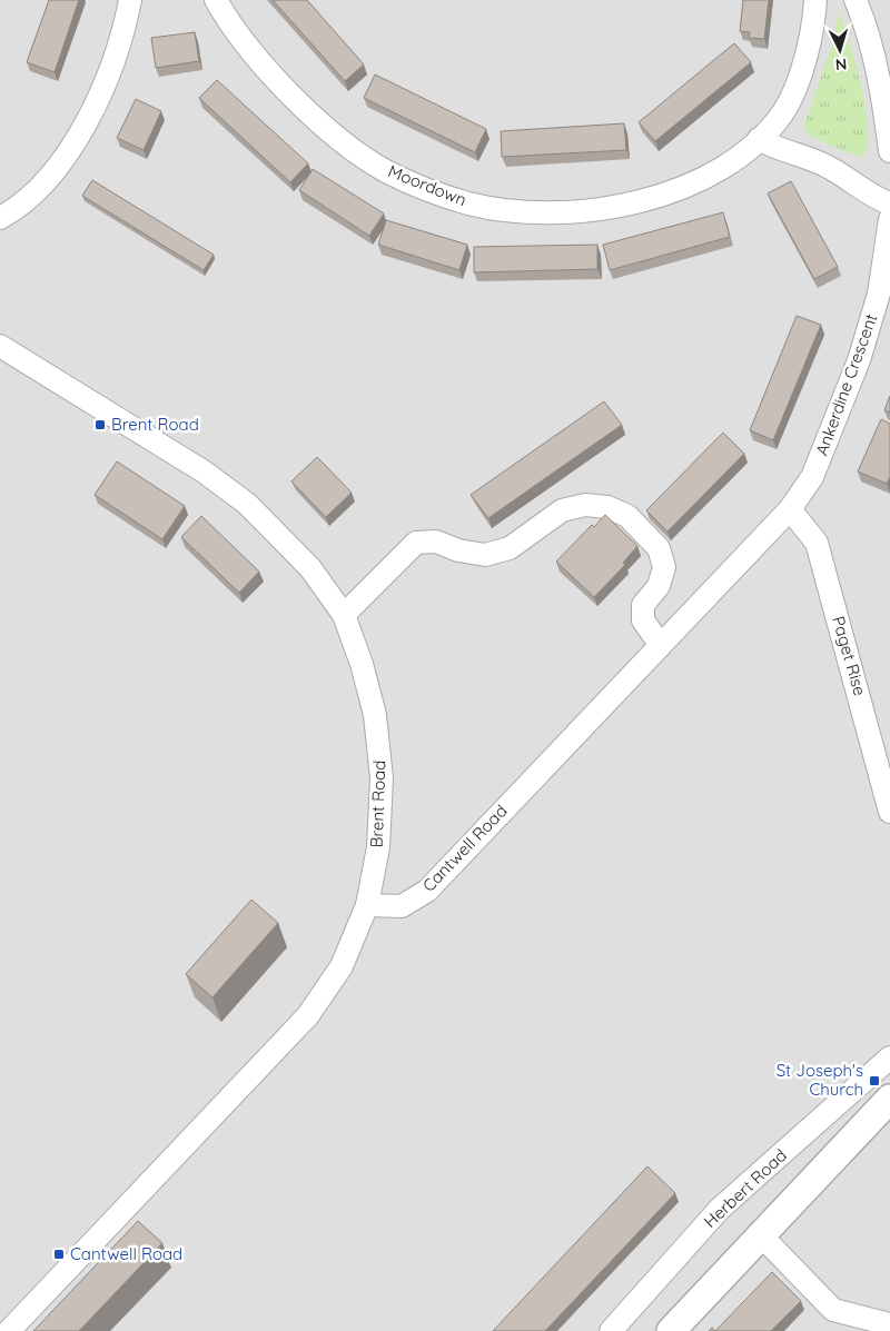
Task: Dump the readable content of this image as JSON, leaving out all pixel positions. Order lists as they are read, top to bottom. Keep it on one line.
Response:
{"streets":{"street":["Moordown","Ankerdine Crescent","Paget Rise","Brent Road","Cantwell Road","Herbert Road"]},"crossings":[["Ankerdine Crescent","Paget Rise"],["Ankerdine Crescent","Cantwell Road"],["Paget Rise","Cantwell Road"],["Brent Road","Cantwell Road"]],"places":{"transit":["Brent Road","St Joseph's Church","Cantwell Road"]},"north":"bottom"}
